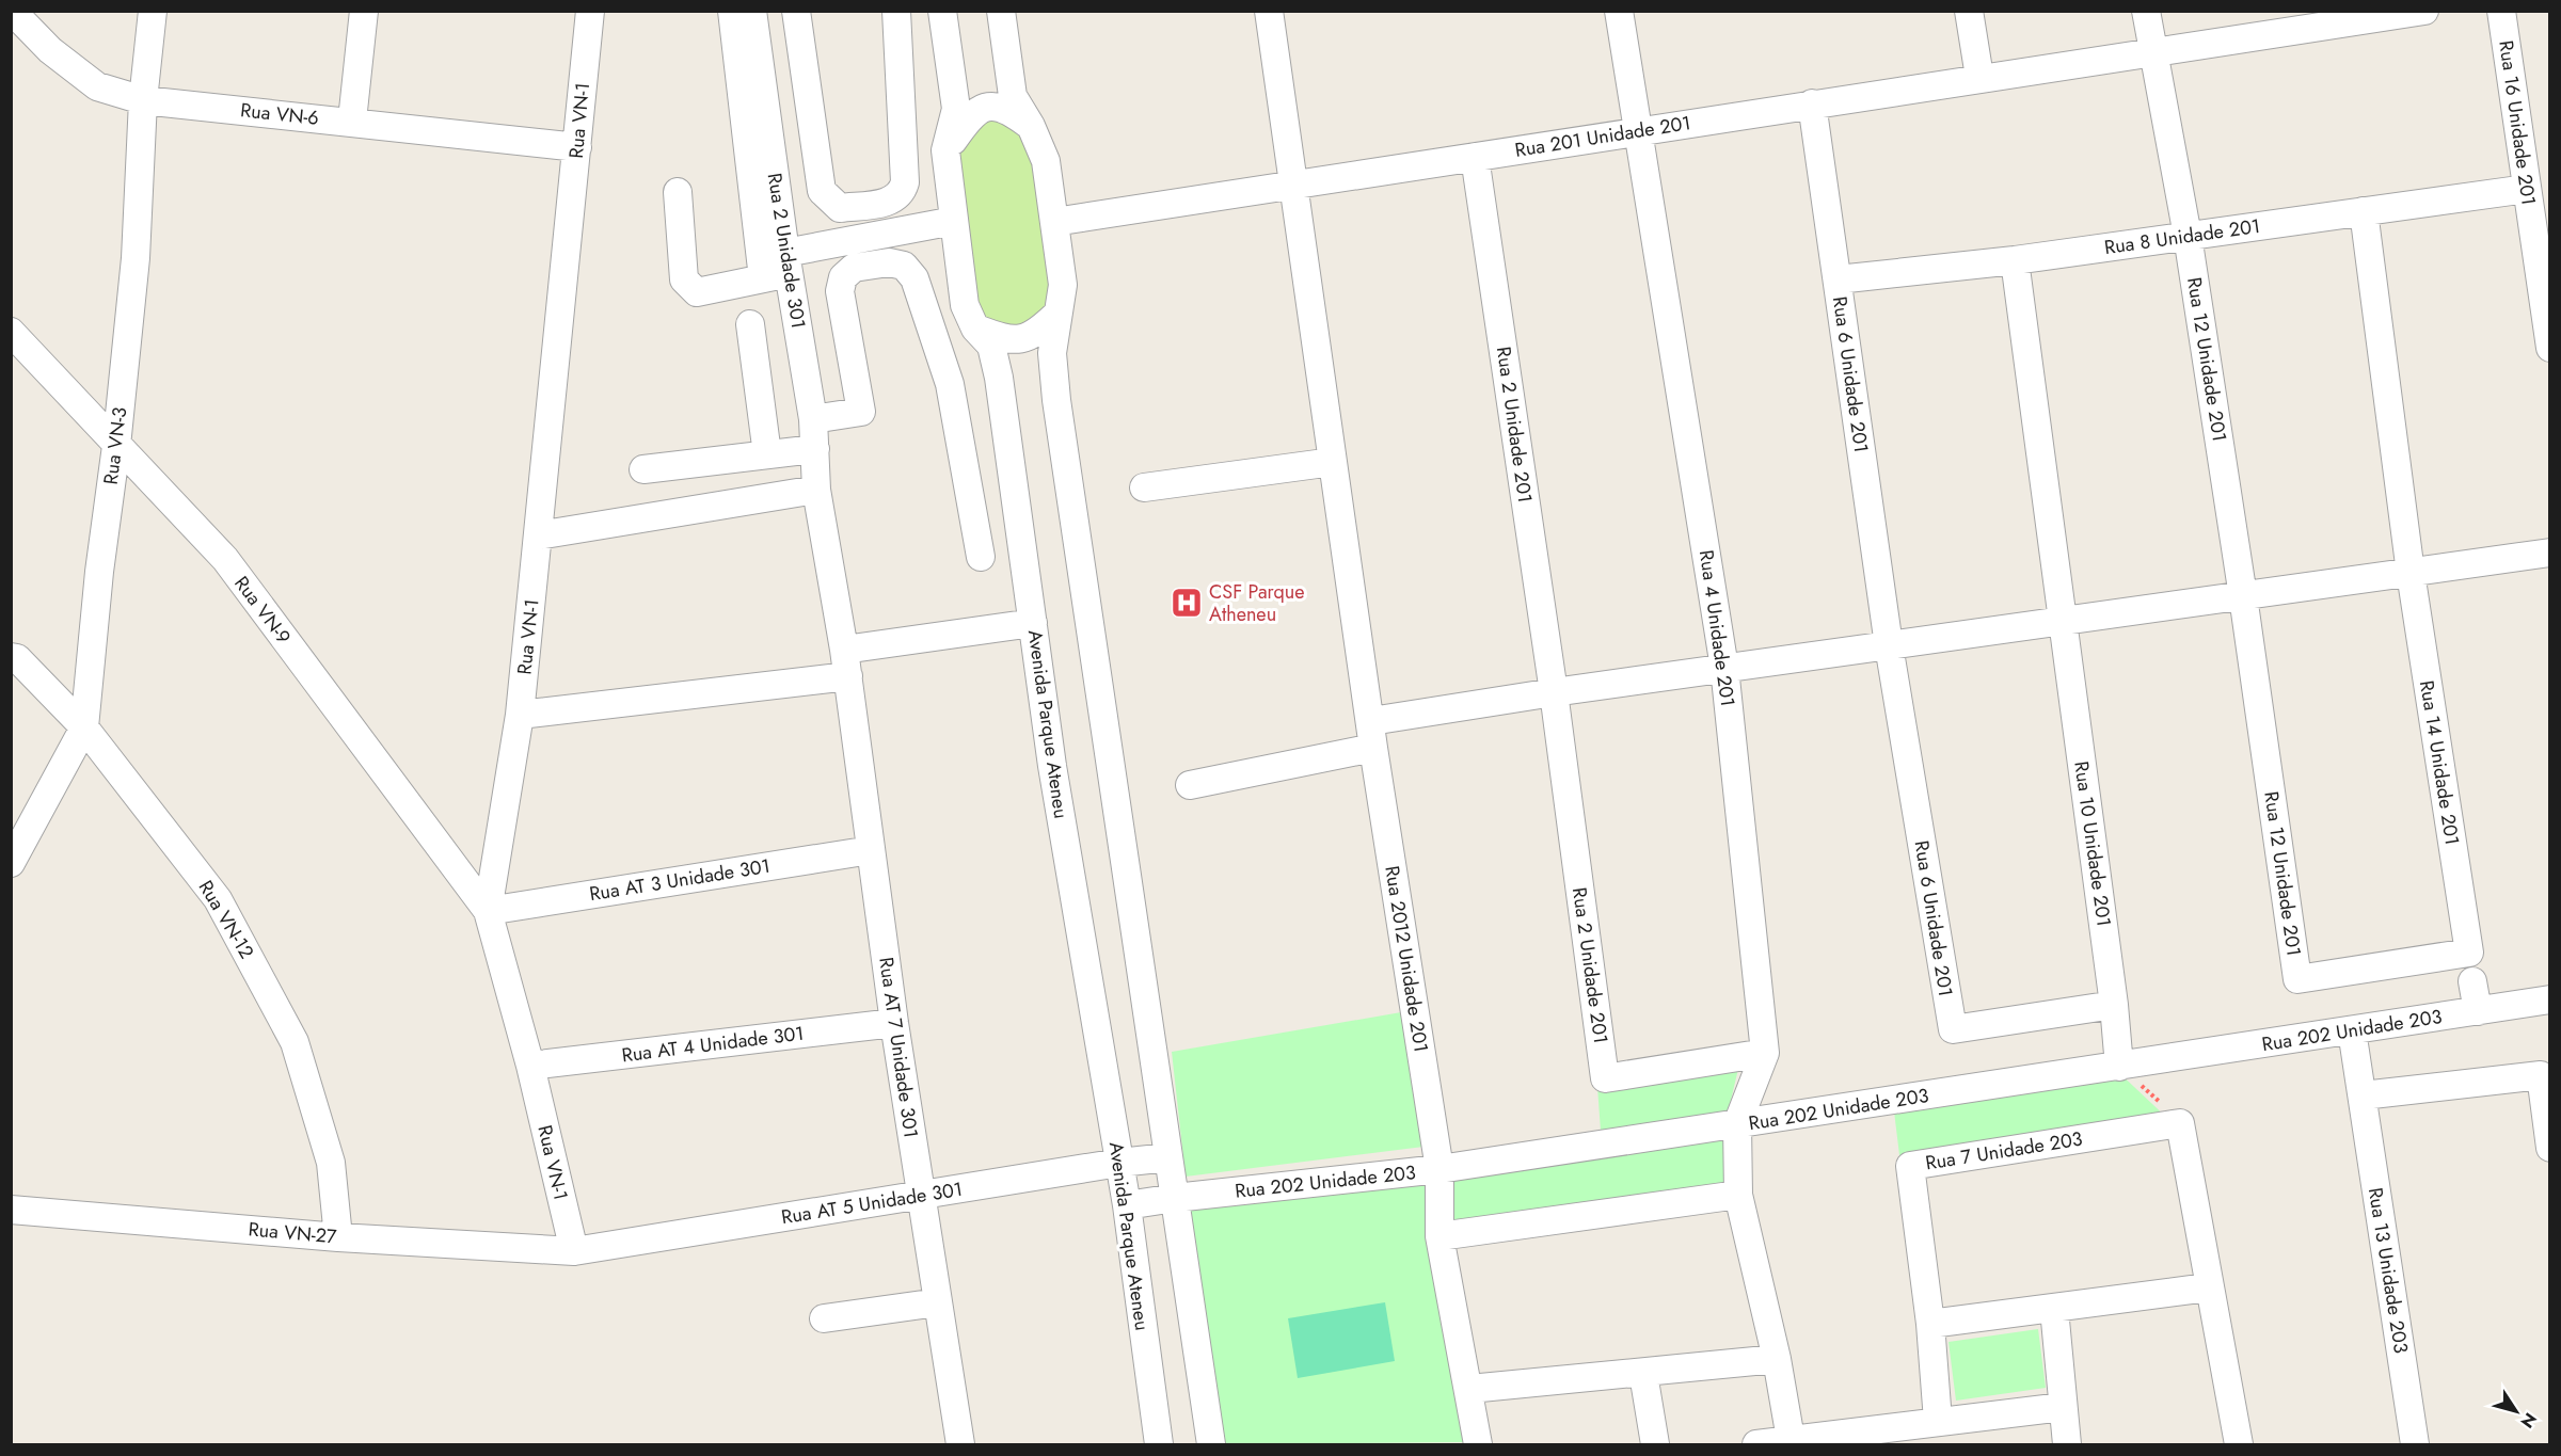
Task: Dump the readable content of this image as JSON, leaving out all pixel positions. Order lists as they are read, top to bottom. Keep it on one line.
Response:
{"streets":{"street":["Rua VN-6","Rua VN-1","Rua 16 Unidade 201","Rua 201 Unidade 201","Rua 8 Unidade 201","Rua 2 Unidade 301","Rua 12 Unidade 201","Rua 6 Unidade 201","Rua 2 Unidade 201","Rua VN-3","Rua VN-9","Rua 4 Unidade 201","Avenida Parque Ateneu","Rua 14 Unidade 201","Rua 10 Unidade 201","Rua AT 3 Unidade 301","Rua VN-12","Rua 2012 Unidade 201","Rua 202 Unidade 203","Rua AT 4 Unidade 301","Rua AT 7 Unidade 301","Rua 7 Unidade 203","Rua AT 5 Unidade 301","Rua VN-27","Rua 13 Unidade 203"]},"crossings":[["Rua VN-6","Rua VN-1"],["Rua VN-6","Rua VN-3"],["Rua VN-1","Rua VN-9"],["Rua VN-1","Rua AT 3 Unidade 301"],["Rua VN-1","Rua AT 4 Unidade 301"],["Rua VN-1","Rua AT 5 Unidade 301"],["Rua VN-1","Rua VN-27"],["Rua 16 Unidade 201","Rua 8 Unidade 201"],["Rua 201 Unidade 201","Rua 6 Unidade 201"],["Rua 201 Unidade 201","Rua 2 Unidade 201"],["Rua 201 Unidade 201","Rua 4 Unidade 201"],["Rua 201 Unidade 201","Rua 2012 Unidade 201"],["Rua 8 Unidade 201","Rua 12 Unidade 201"],["Rua 8 Unidade 201","Rua 6 Unidade 201"],["Rua 8 Unidade 201","Rua 14 Unidade 201"],["Rua 8 Unidade 201","Rua 10 Unidade 201"],["Rua 2 Unidade 301","Rua AT 7 Unidade 301"],["Rua 12 Unidade 201","Rua 14 Unidade 201"],["Rua 6 Unidade 201","Rua 10 Unidade 201"],["Rua 2 Unidade 201","Rua 4 Unidade 201"],["Rua VN-3","Rua VN-9"],["Rua VN-3","Rua VN-12"],["Rua VN-9","Rua AT 3 Unidade 301"],["Rua 4 Unidade 201","Rua 202 Unidade 203"],["Avenida Parque Ateneu","Rua 202 Unidade 203"],["Avenida Parque Ateneu","Rua AT 5 Unidade 301"],["Rua 10 Unidade 201","Rua 202 Unidade 203"],["Rua AT 3 Unidade 301","Rua AT 7 Unidade 301"],["Rua VN-12","Rua VN-27"],["Rua 2012 Unidade 201","Rua 202 Unidade 203"],["Rua 202 Unidade 203","Rua 13 Unidade 203"],["Rua AT 4 Unidade 301","Rua AT 7 Unidade 301"],["Rua AT 7 Unidade 301","Rua AT 5 Unidade 301"],["Rua AT 5 Unidade 301","Rua VN-27"]],"places":{"hospital":["CSF Parque Atheneu"]},"north":"bottom right"}
